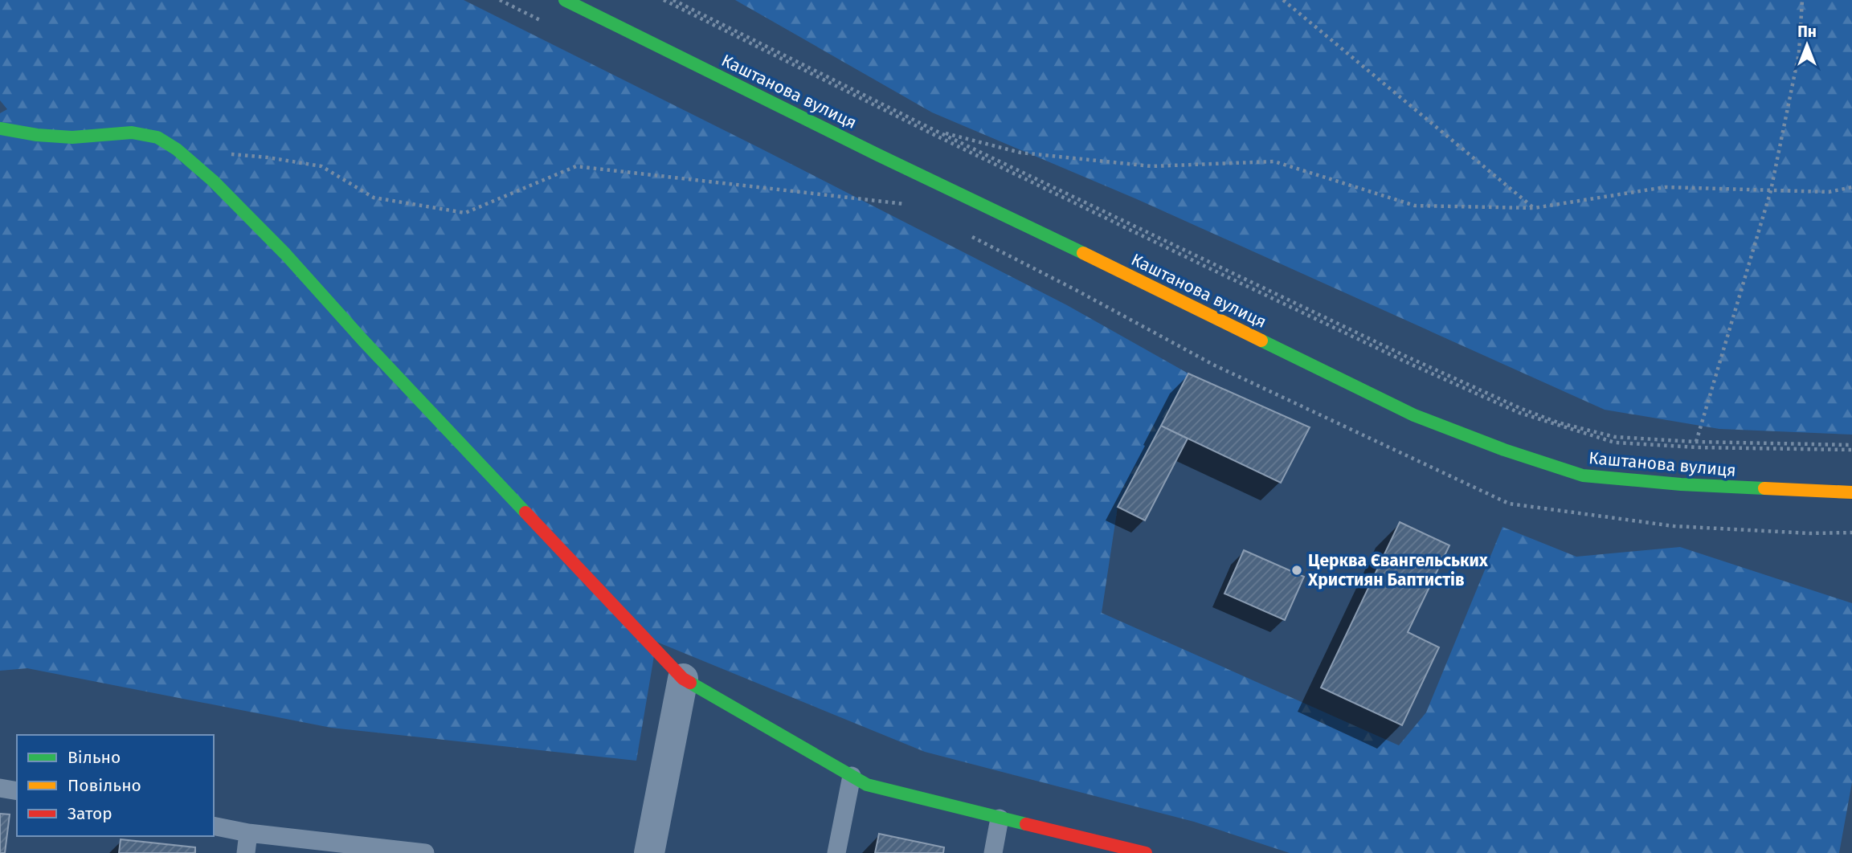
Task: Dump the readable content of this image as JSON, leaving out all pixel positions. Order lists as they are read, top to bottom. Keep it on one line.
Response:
{"streets":{"street":["Каштанова вулиця"]},"places":["Церква Євангельських Християн Баптистів"],"legend":["Вільно","Повільно","Затор"],"north":"top"}
